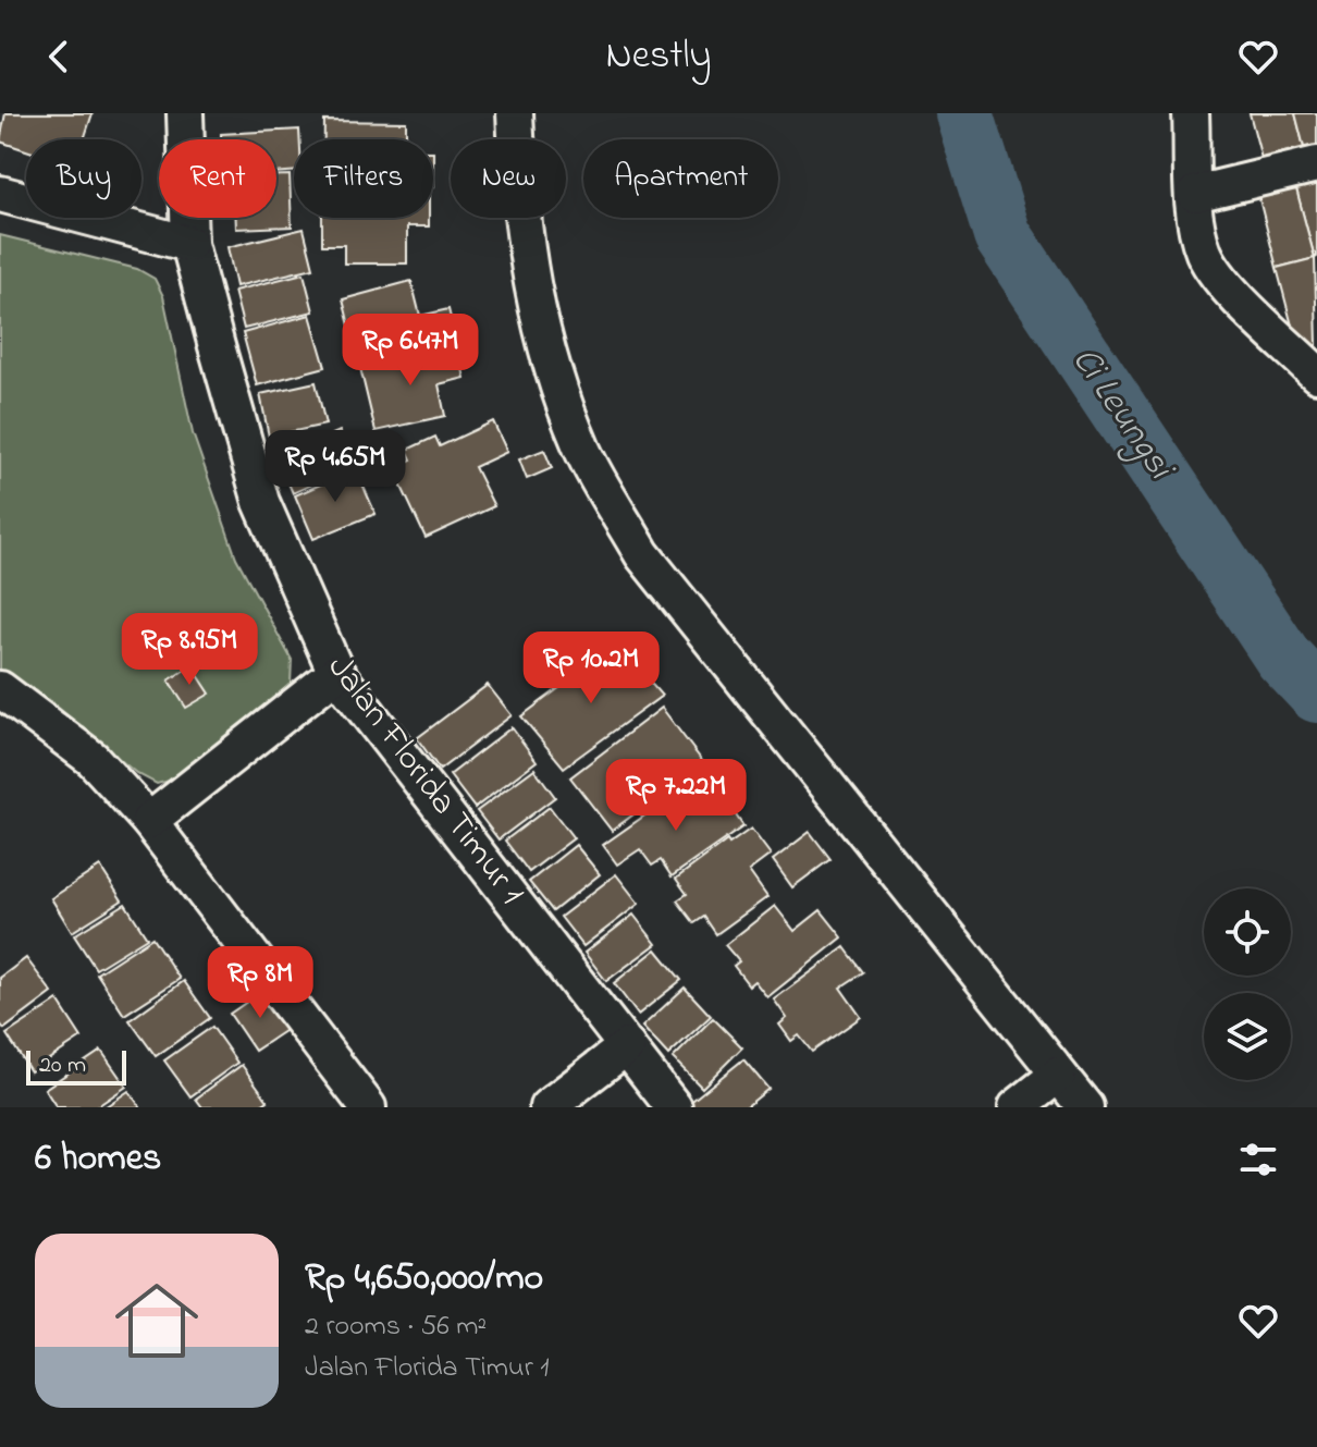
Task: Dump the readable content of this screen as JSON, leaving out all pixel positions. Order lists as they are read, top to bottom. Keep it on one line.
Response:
{"streets":{"street":["Jalan Florida Timur 1"]},"water":["Ci Leungsi"],"scale_bar":"20 m","page":{"header":"Nestly","chip":["Buy","Rent","Filters","New","Apartment"],"price":["Rp 6.47M","Rp 4.65M","Rp 8.95M","Rp 10.2M","Rp 7.22M","Rp 8M"],"scale":"20 m","heading":"6 homes","list":[{"name":"Rp 4,650,000/mo","note":"2 rooms · 56 m² · Jalan Florida Timur 1"}]}}
